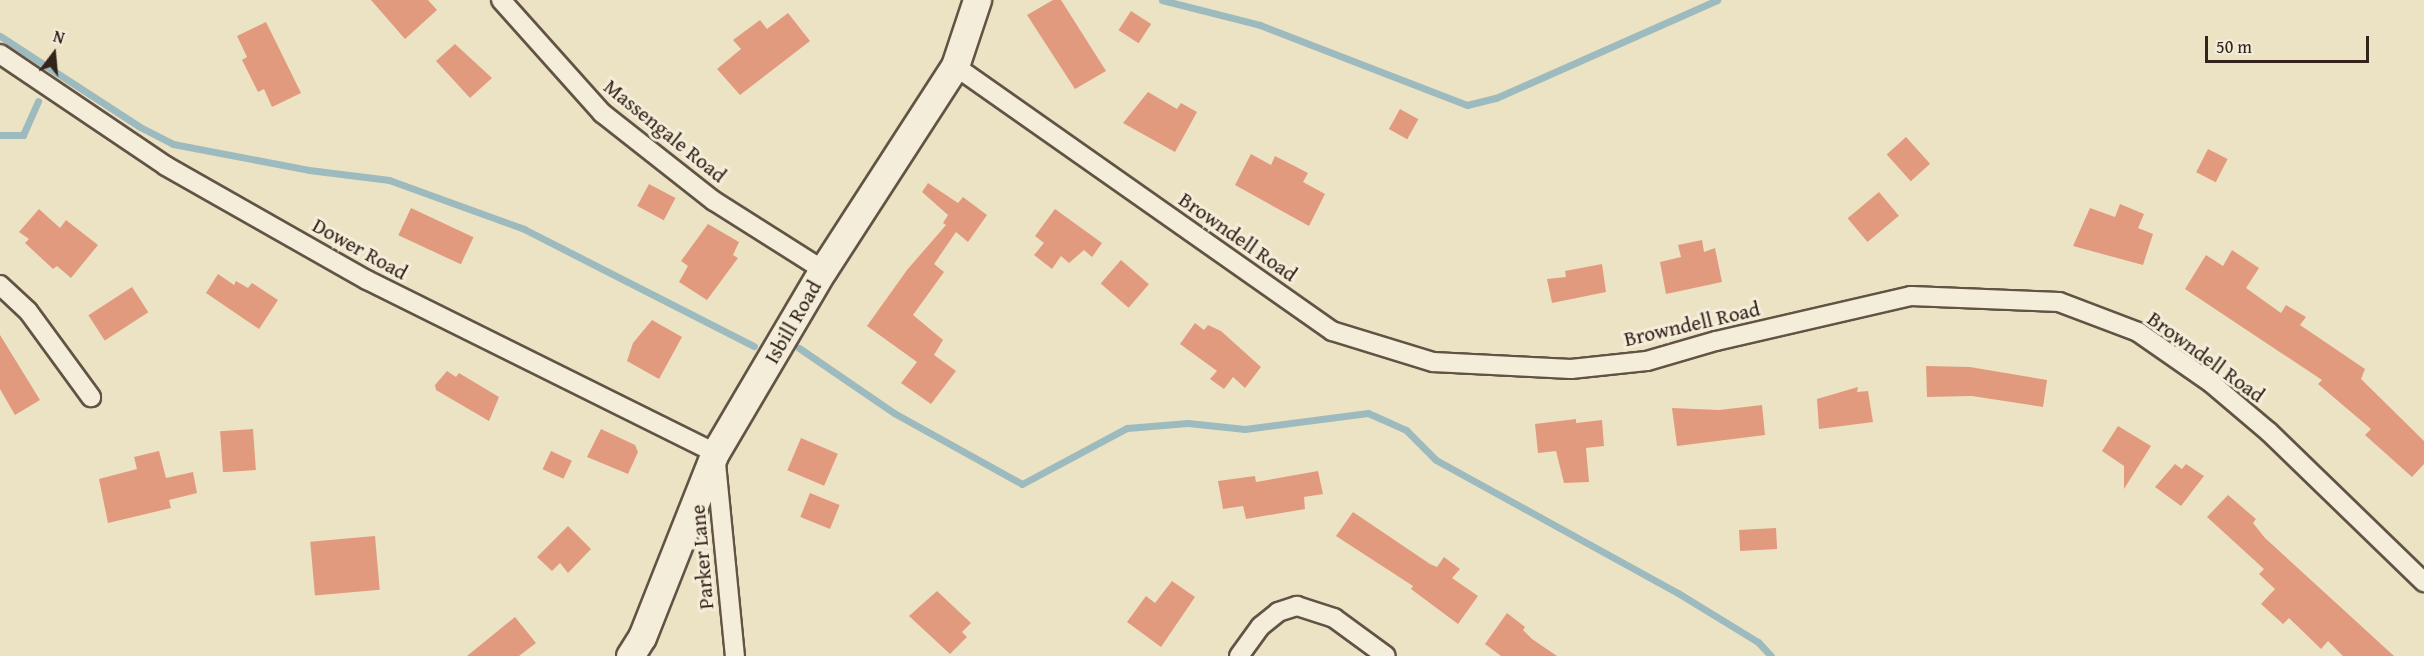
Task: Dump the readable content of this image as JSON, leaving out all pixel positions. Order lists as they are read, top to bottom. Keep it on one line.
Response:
{"streets":{"street":["Massengale Road","Browndell Road","Dower Road","Isbill Road","Parker Lane"]},"crossings":[["Massengale Road","Isbill Road"],["Browndell Road","Isbill Road"],["Dower Road","Isbill Road"],["Dower Road","Parker Lane"],["Isbill Road","Parker Lane"]],"scale_bar":"50 m","north":"top"}
